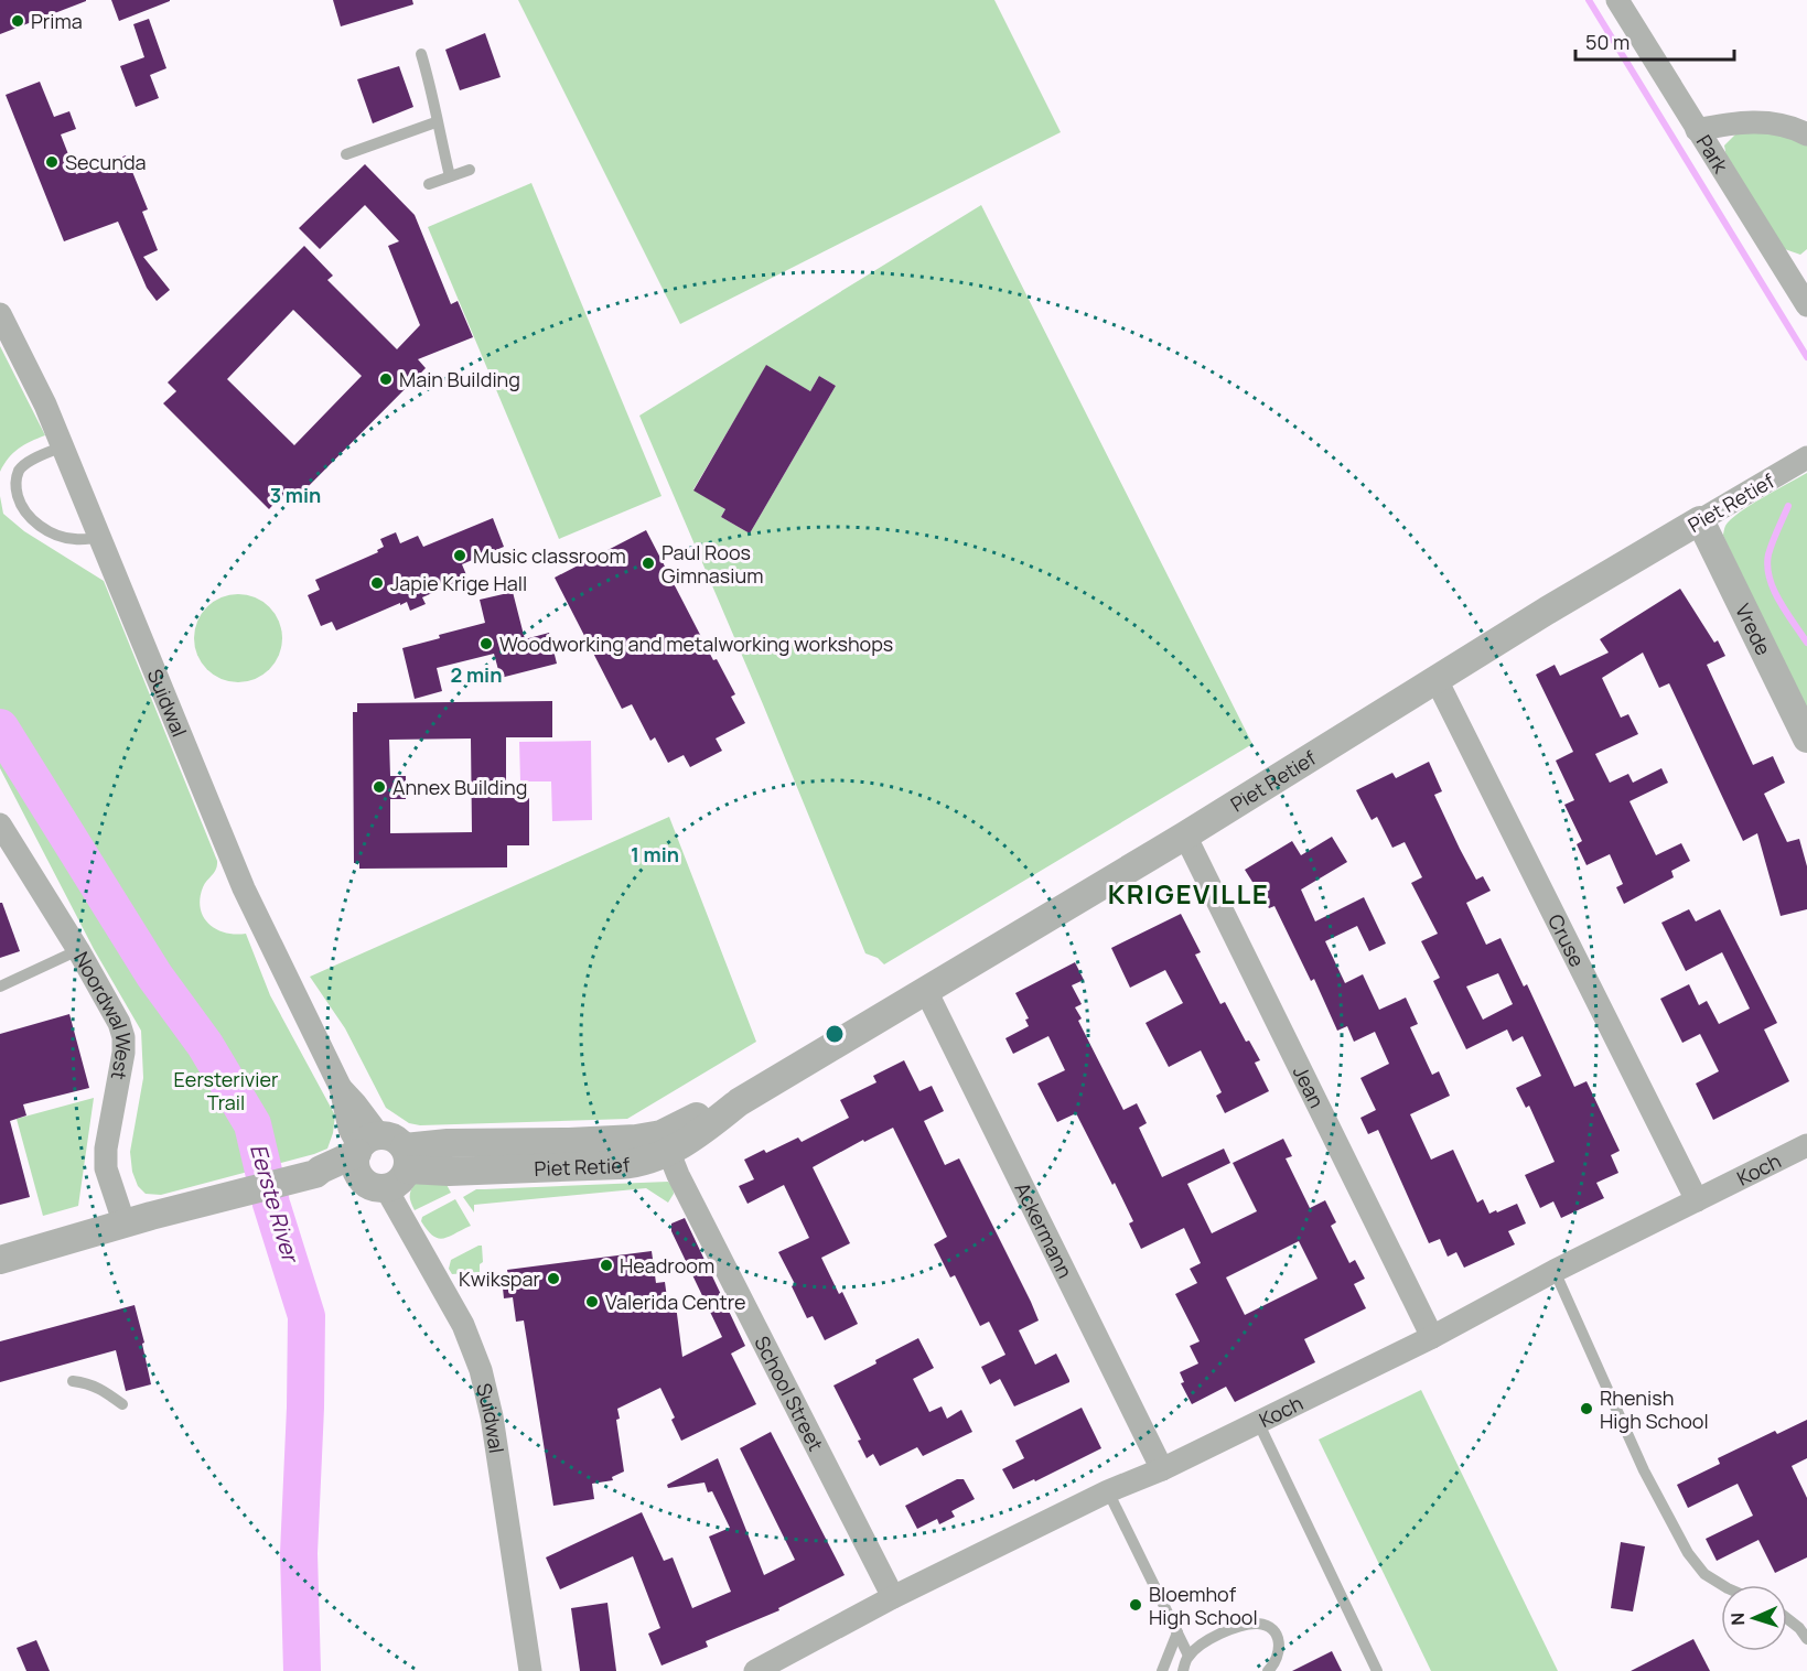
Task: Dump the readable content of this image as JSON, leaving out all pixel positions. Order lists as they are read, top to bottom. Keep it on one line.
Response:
{"streets":{"street":["Park","Piet Retief","Vrede","Suidwal","Cruse","Noordwal West","Jean","Koch","Ackermann","School Street"]},"crossings":[["Piet Retief","Vrede"],["Piet Retief","Cruse"],["Piet Retief","Jean"],["Piet Retief","Ackermann"],["Piet Retief","School Street"],["Cruse","Koch"],["Jean","Koch"],["Koch","Ackermann"],["Koch","School Street"]],"districts":["KRIGEVILLE"],"water":["Eerste River"],"parks":["Eersterivier Trail"],"places":["Prima","Secunda","Main Building","Music classroom","Paul Roos Gimnasium","Japie Krige Hall","Woodworking and metalworking workshops","Annex Building","Headroom","Kwikspar","Valerida Centre","Rhenish High School","Bloemhof High School"],"scale_bar":"50 m","north":"left","rings":["3 min","2 min","1 min"]}
